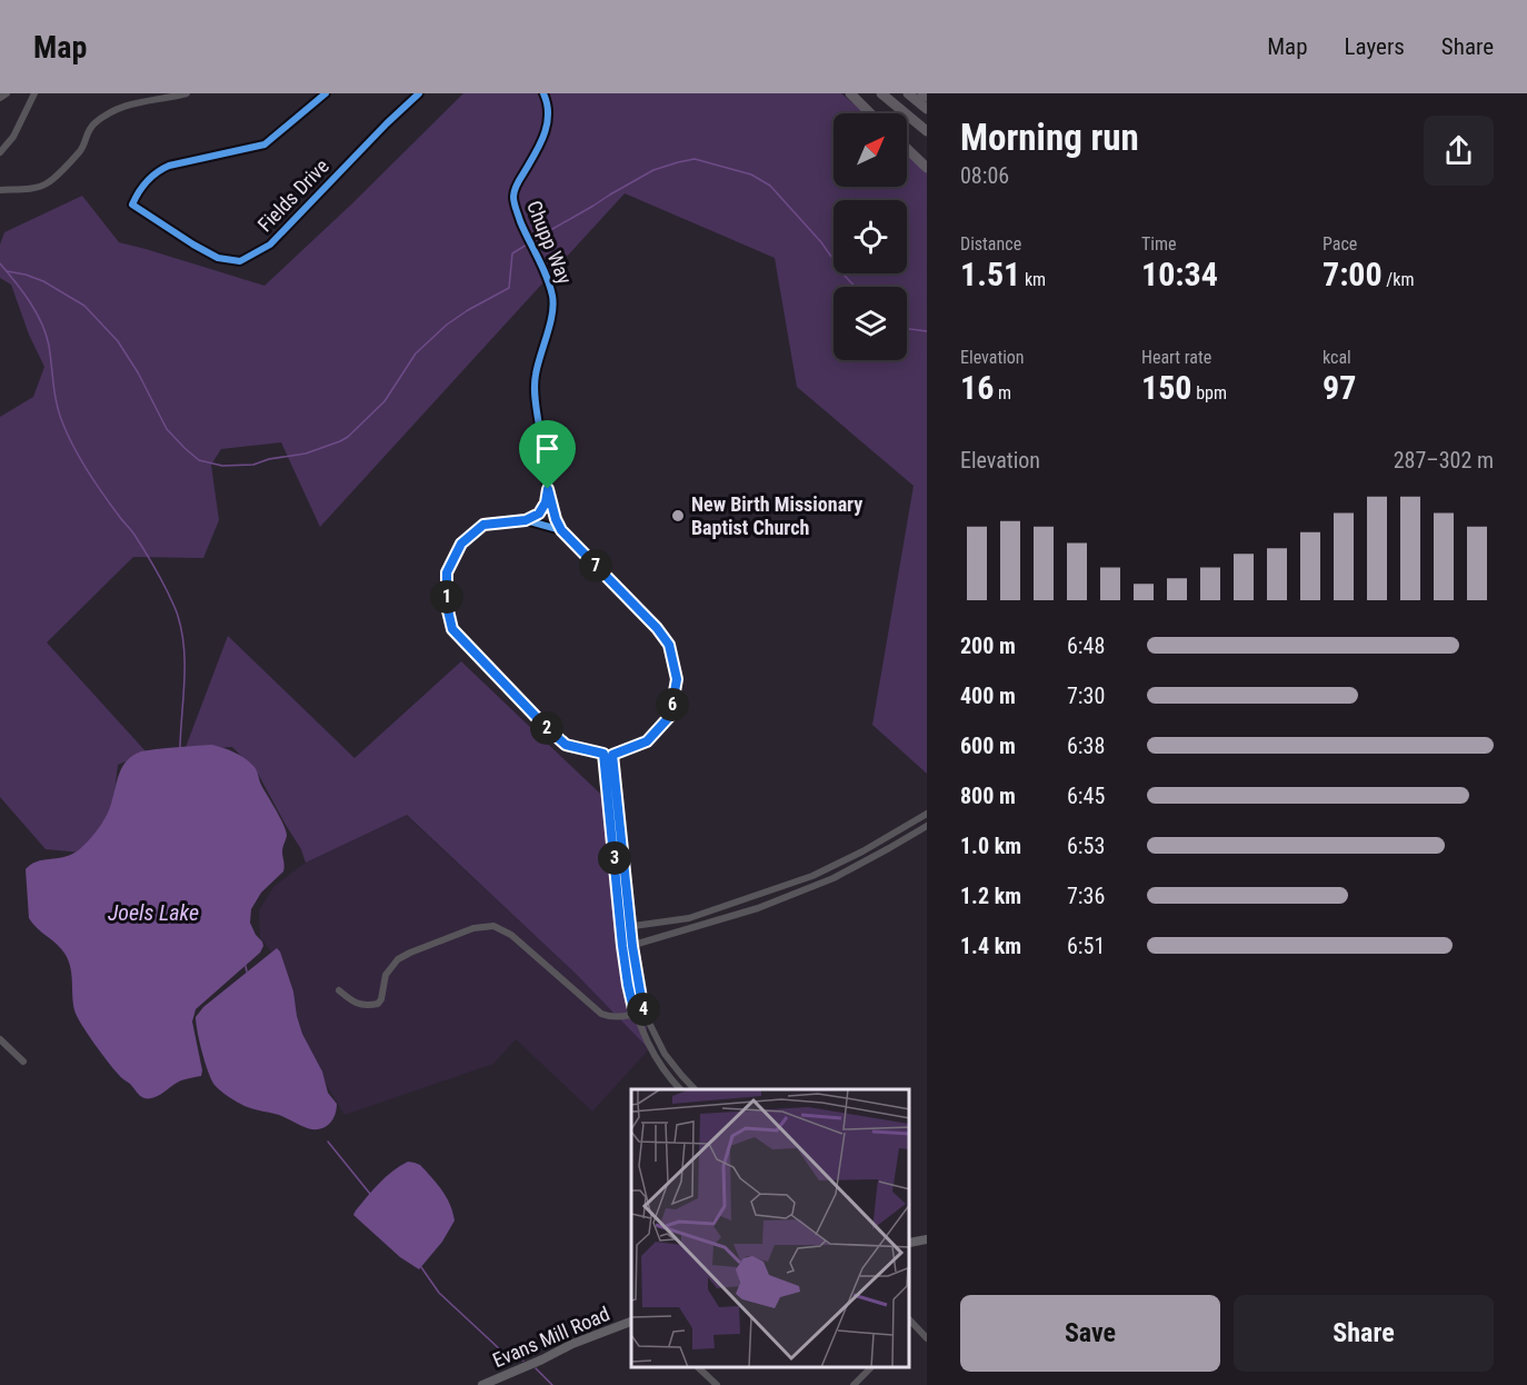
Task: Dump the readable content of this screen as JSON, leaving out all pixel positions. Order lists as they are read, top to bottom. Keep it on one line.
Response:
{"streets":{"main road":["Evans Mill Road"],"street":["Fields Drive","Chupp Way"]},"water":["Joels Lake"],"places":["New Birth Missionary Baptist Church"],"north":"top right","page":{"header":"Map","nav":["Map","Layers","Share"],"heading":["Morning run","08:06"],"stats":[["Distance","1.51 km"],["Time","10:34"],["Pace","7:00 /km"],["Elevation","16 m"],["Heart rate","150 bpm"],["kcal","97"]],"chart":["Elevation","287–302 m"],"pins":["7","1","6","2","3","4"],"list":[{"name":"200 m","note":"6:48"},{"name":"400 m","note":"7:30"},{"name":"600 m","note":"6:38"},{"name":"800 m","note":"6:45"},{"name":"1.0 km","note":"6:53"},{"name":"1.2 km","note":"7:36"},{"name":"1.4 km","note":"6:51"}],"buttons":["Save","Share"]}}
